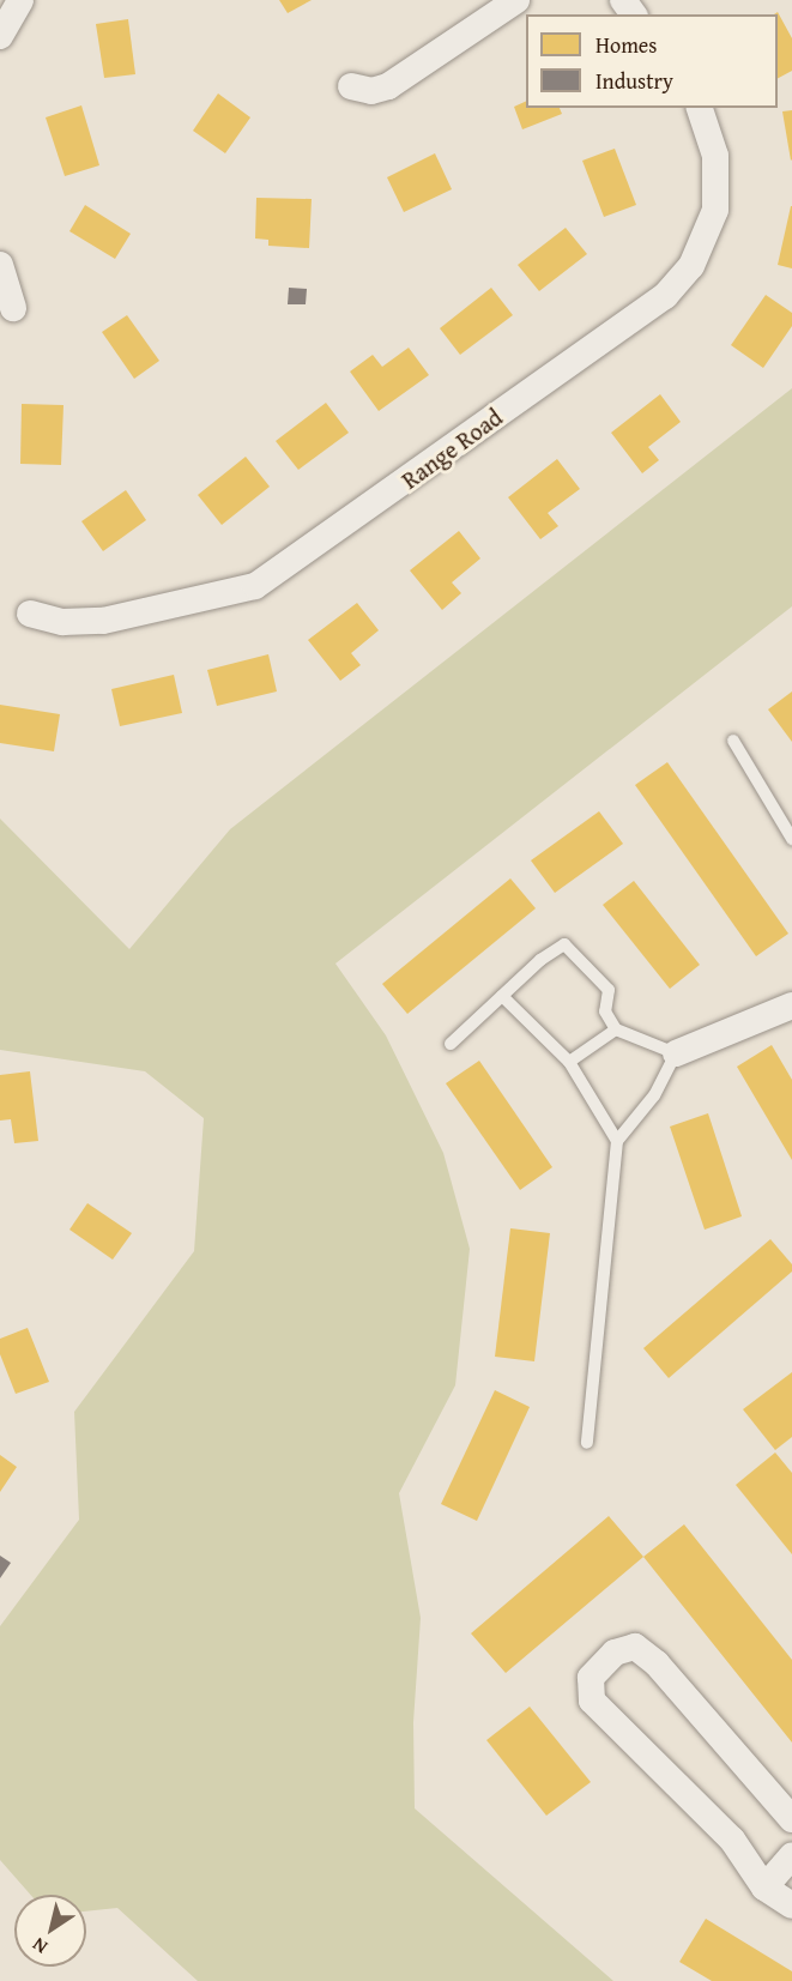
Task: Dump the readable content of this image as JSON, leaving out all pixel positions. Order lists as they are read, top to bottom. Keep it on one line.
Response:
{"streets":{"street":["Range Road"]},"legend":["Homes","Industry"],"north":"bottom left"}
